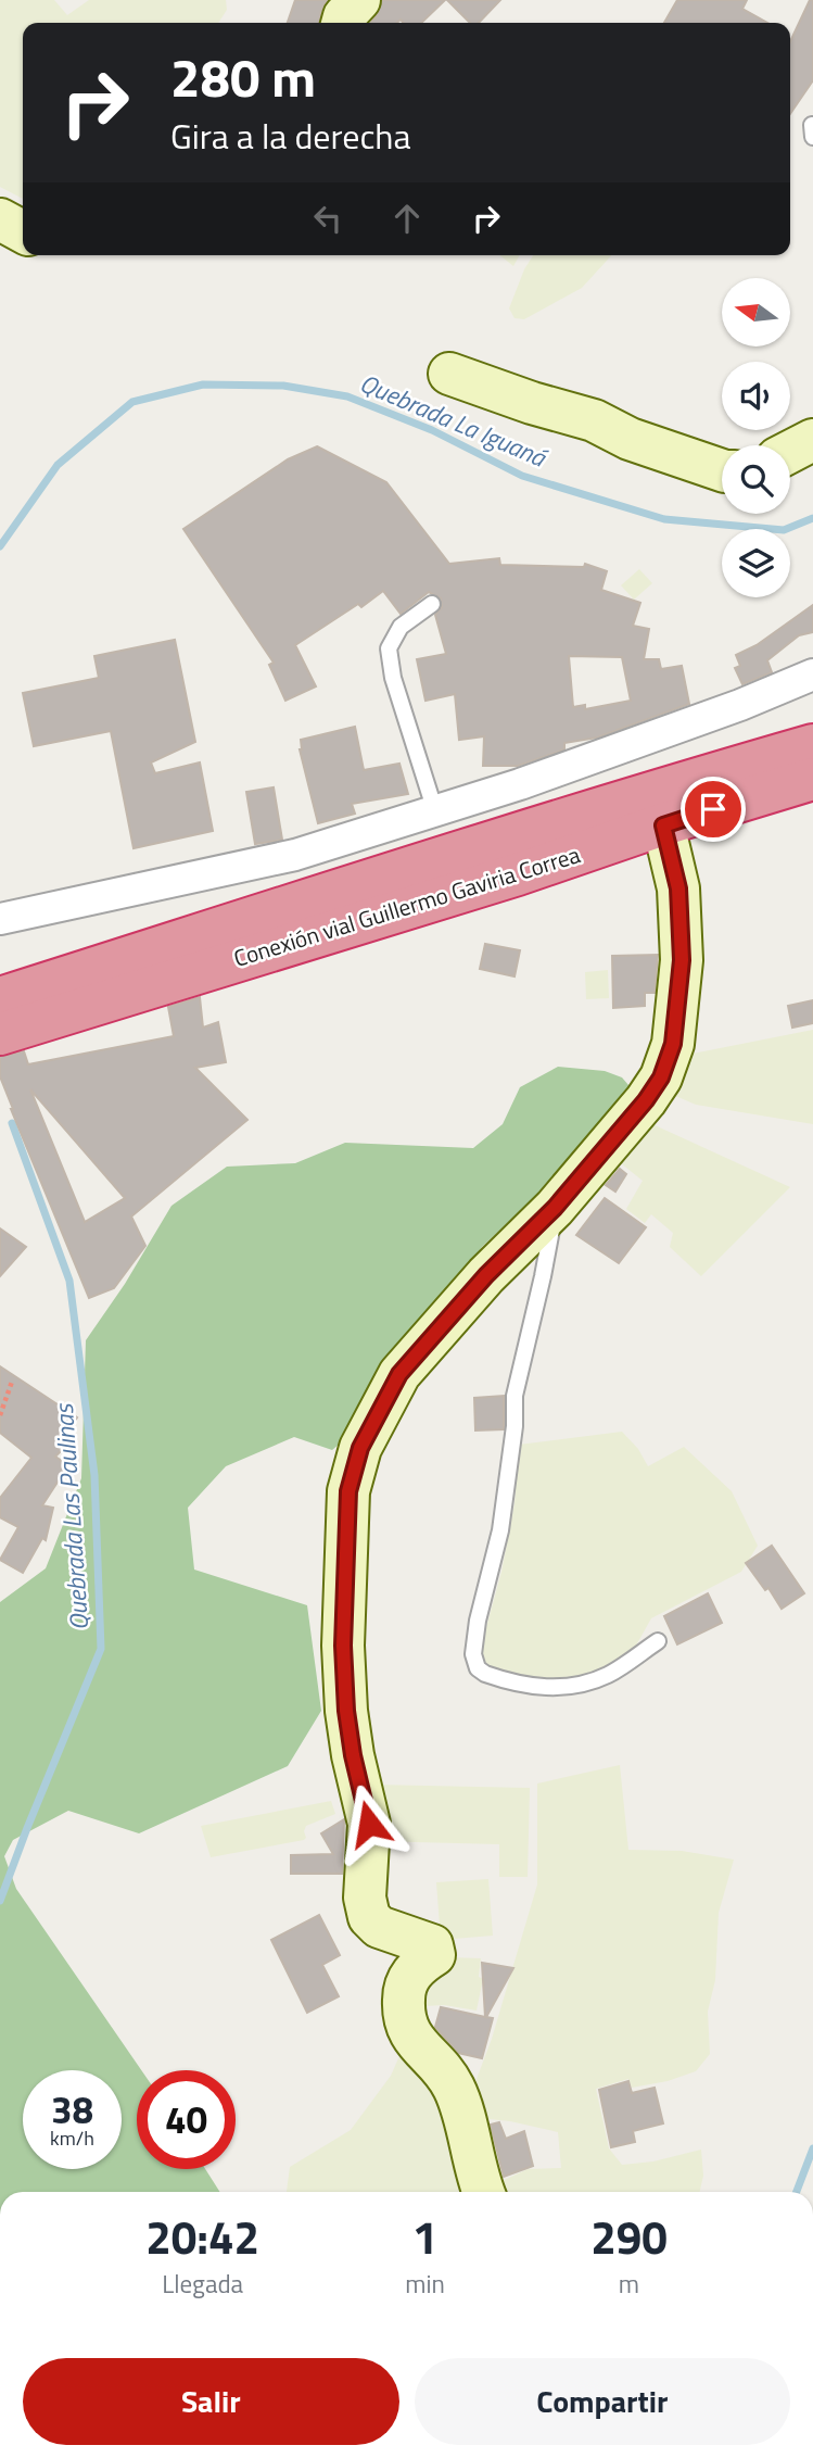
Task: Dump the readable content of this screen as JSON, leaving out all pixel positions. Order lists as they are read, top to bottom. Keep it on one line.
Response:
{"streets":{"highway":["Conexión vial Guillermo Gaviria Correa"]},"water":["Quebrada La Iguaná","Quebrada Las Paulinas"],"north":"left","page":{"turn":["280 m","Gira a la derecha"],"speed":"38 km/h","limit":"40","eta":["20:42","Llegada","1","min","290","m"],"buttons":["Salir","Compartir"]}}
